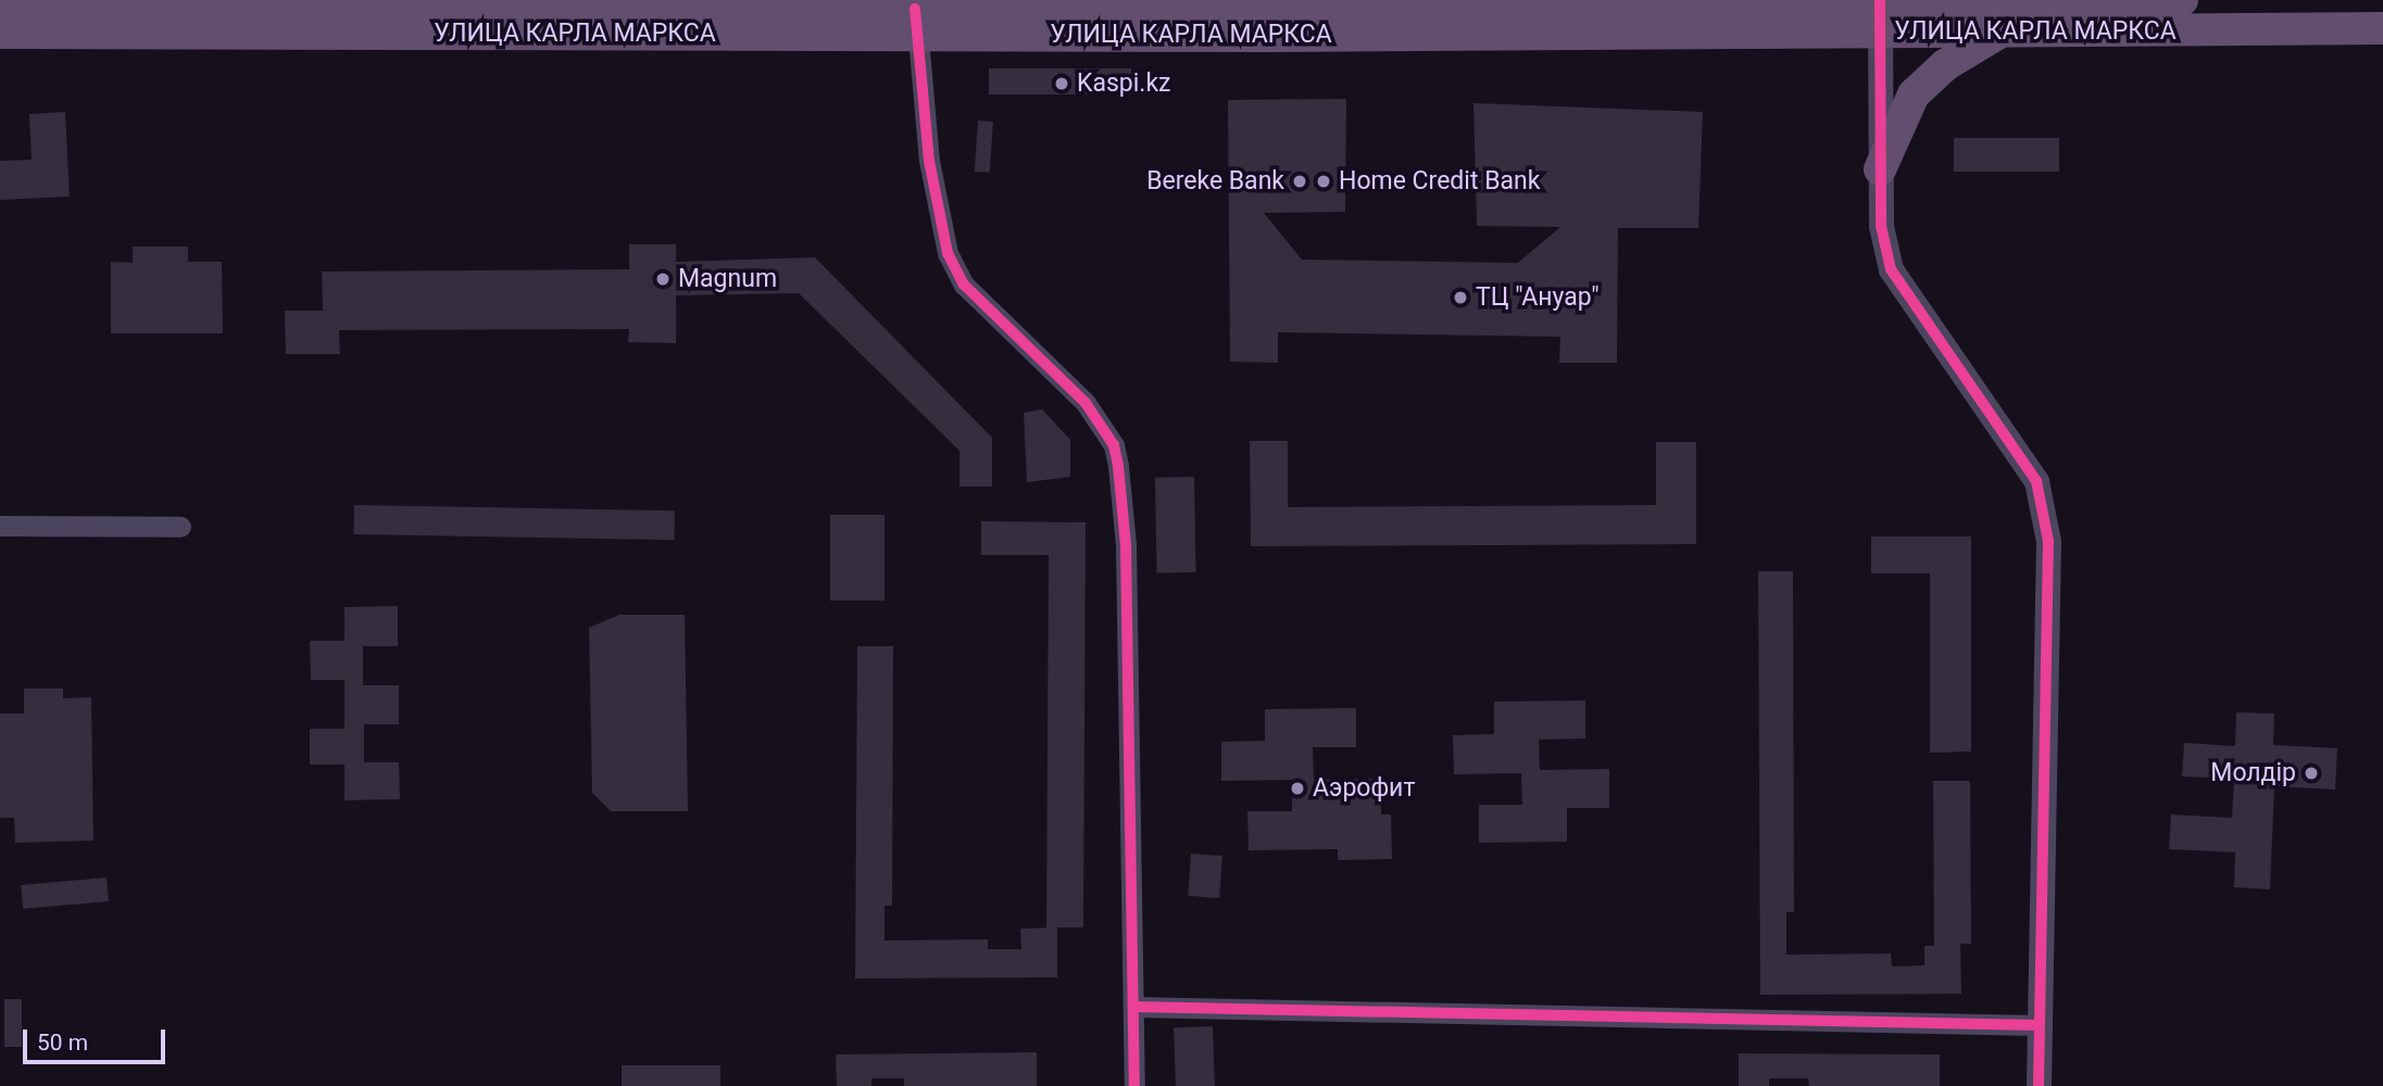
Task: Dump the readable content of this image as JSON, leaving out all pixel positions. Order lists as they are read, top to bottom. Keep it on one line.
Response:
{"streets":{"main road":["УЛИЦА КАРЛА МАРКСА"]},"places":["Kaspi.kz","Bereke Bank","Home Credit Bank","Magnum","ТЦ \"Ануар\"","Молдiр","Аэрофит"],"scale_bar":"50 m"}
